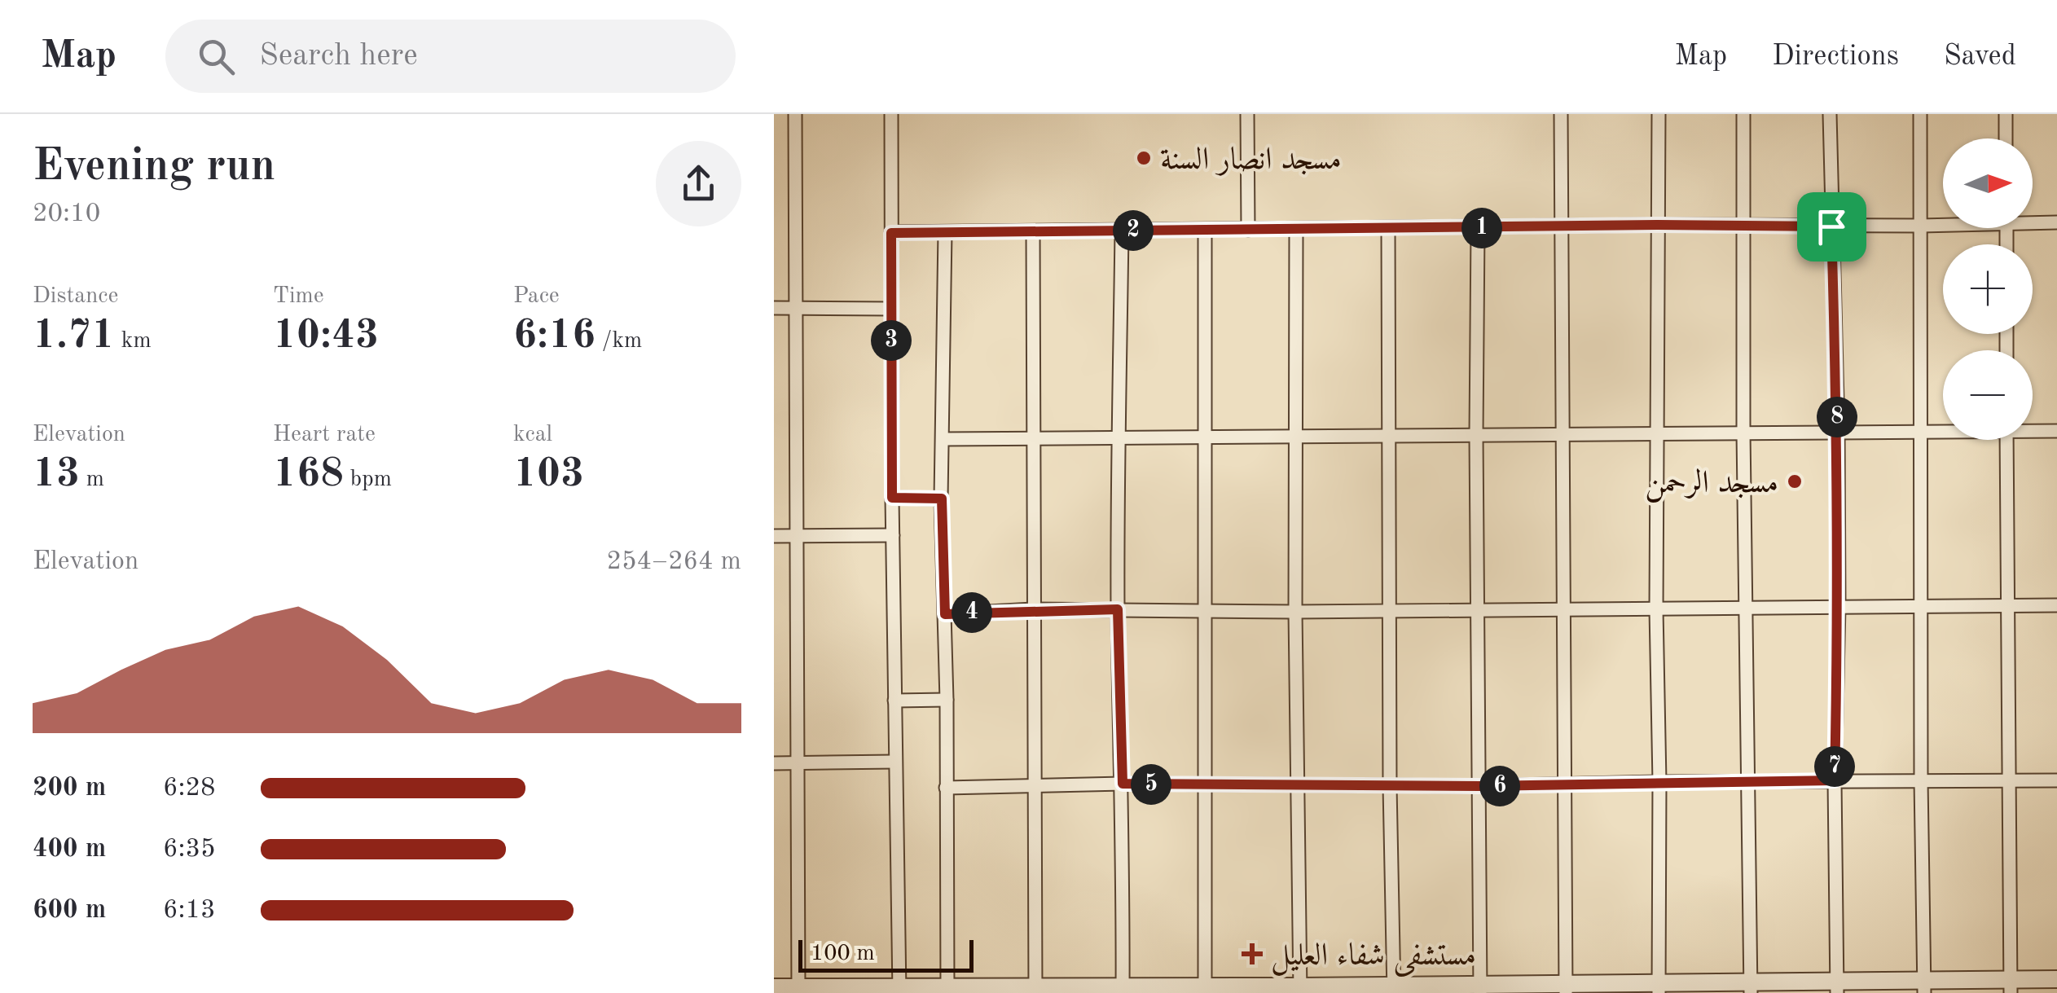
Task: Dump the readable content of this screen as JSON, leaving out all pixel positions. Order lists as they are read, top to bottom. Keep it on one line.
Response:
{"places":{"other":["مسجد انصار السنة","مسجد الرحمن"],"health":["مستشفى شفاء العليل"]},"scale_bar":"100 m","north":"right","page":{"header":"Map","search":"Search here","nav":["Map","Directions","Saved"],"heading":["Evening run","20:10"],"map_buttons":["+","−"],"pins":["1","2","3","8","4","7","5","6"],"stats":[["Distance","1.71 km"],["Time","10:43"],["Pace","6:16 /km"],["Elevation","13 m"],["Heart rate","168 bpm"],["kcal","103"]],"chart":["Elevation","254–264 m"],"list":[{"name":"200 m","note":"6:28"},{"name":"400 m","note":"6:35"},{"name":"600 m","note":"6:13"}],"scale":"100 m"}}
